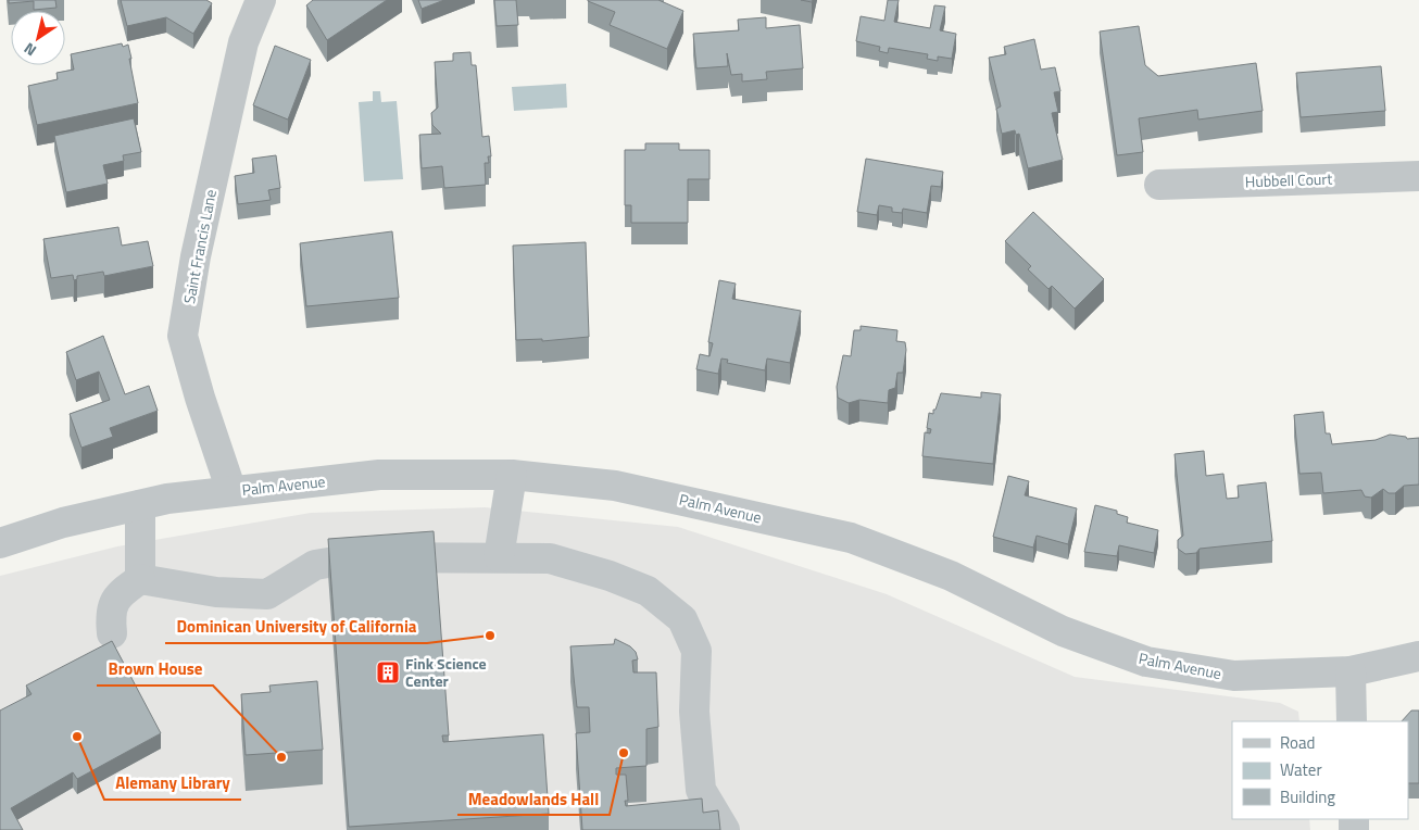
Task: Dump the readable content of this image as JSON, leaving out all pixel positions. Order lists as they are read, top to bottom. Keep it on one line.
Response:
{"streets":{"street":["Hubbell Court","Saint Francis Lane","Palm Avenue"]},"crossings":[["Saint Francis Lane","Palm Avenue"]],"places":{"other":["Dominican University of California","Alemany Library","Meadowlands Hall","Brown House"],"building":["Fink Science Center"]},"legend":["Road","Water","Building"],"north":"bottom left"}
